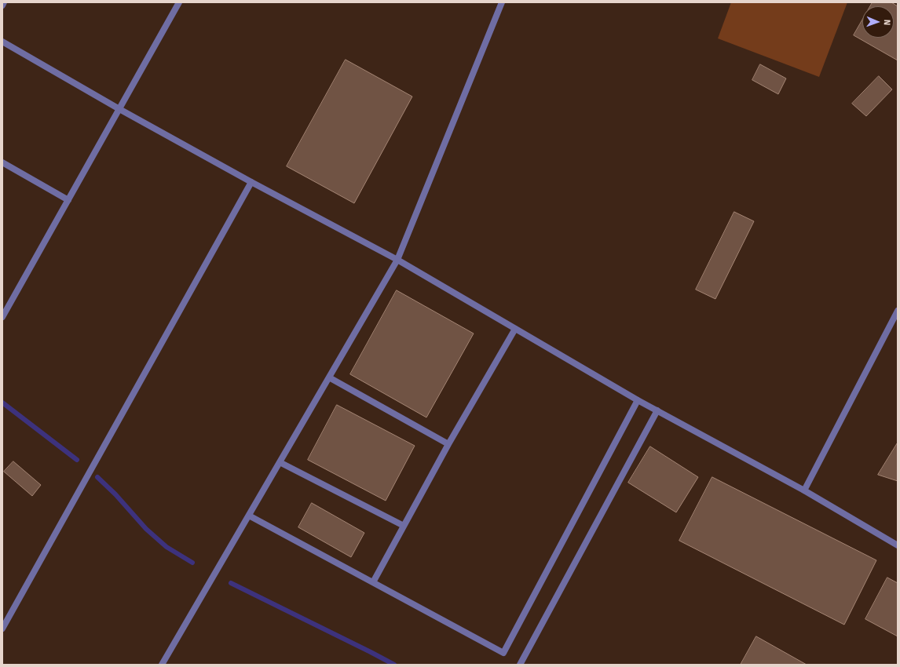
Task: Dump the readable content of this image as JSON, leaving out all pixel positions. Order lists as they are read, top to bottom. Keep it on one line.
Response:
{"north":"right"}
